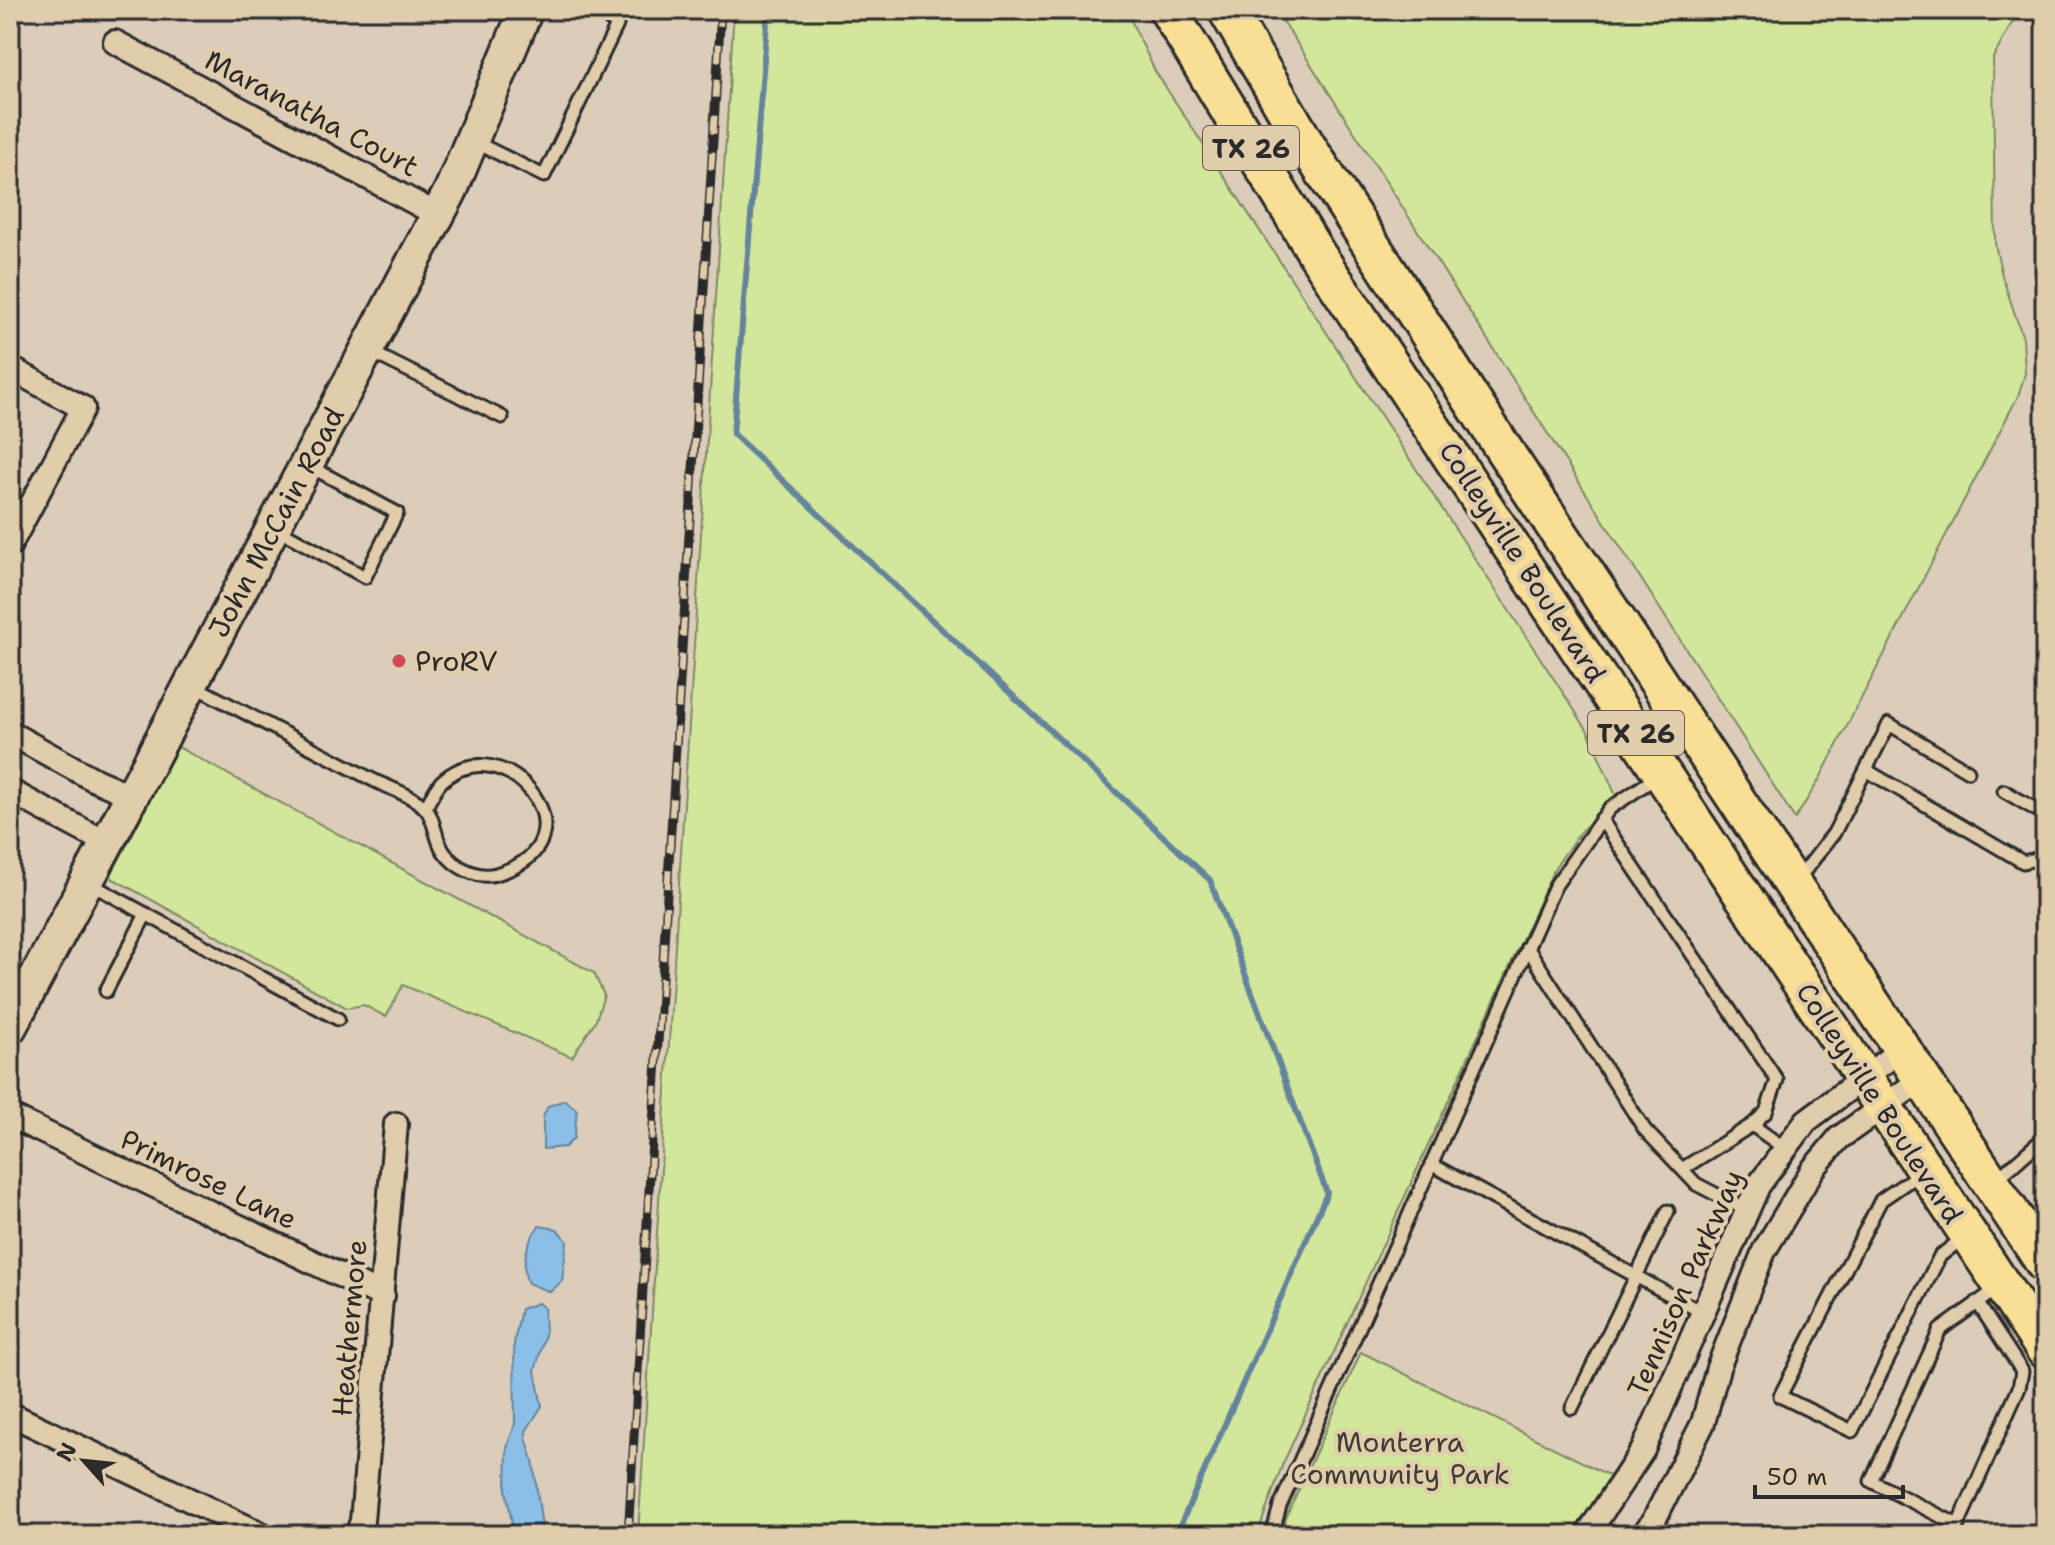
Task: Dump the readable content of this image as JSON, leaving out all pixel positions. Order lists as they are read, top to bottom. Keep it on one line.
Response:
{"streets":{"main road":["TX 26","John McCain Road","Colleyville Boulevard"],"street":["Maranatha Court","Primrose Lane","Tennison Parkway","Heathermore"]},"crossings":[["Maranatha Court","John McCain Road"],["Colleyville Boulevard","Tennison Parkway"],["Primrose Lane","Heathermore"]],"parks":["Monterra Community Park"],"places":["ProRV"],"scale_bar":"50 m","north":"top left"}
